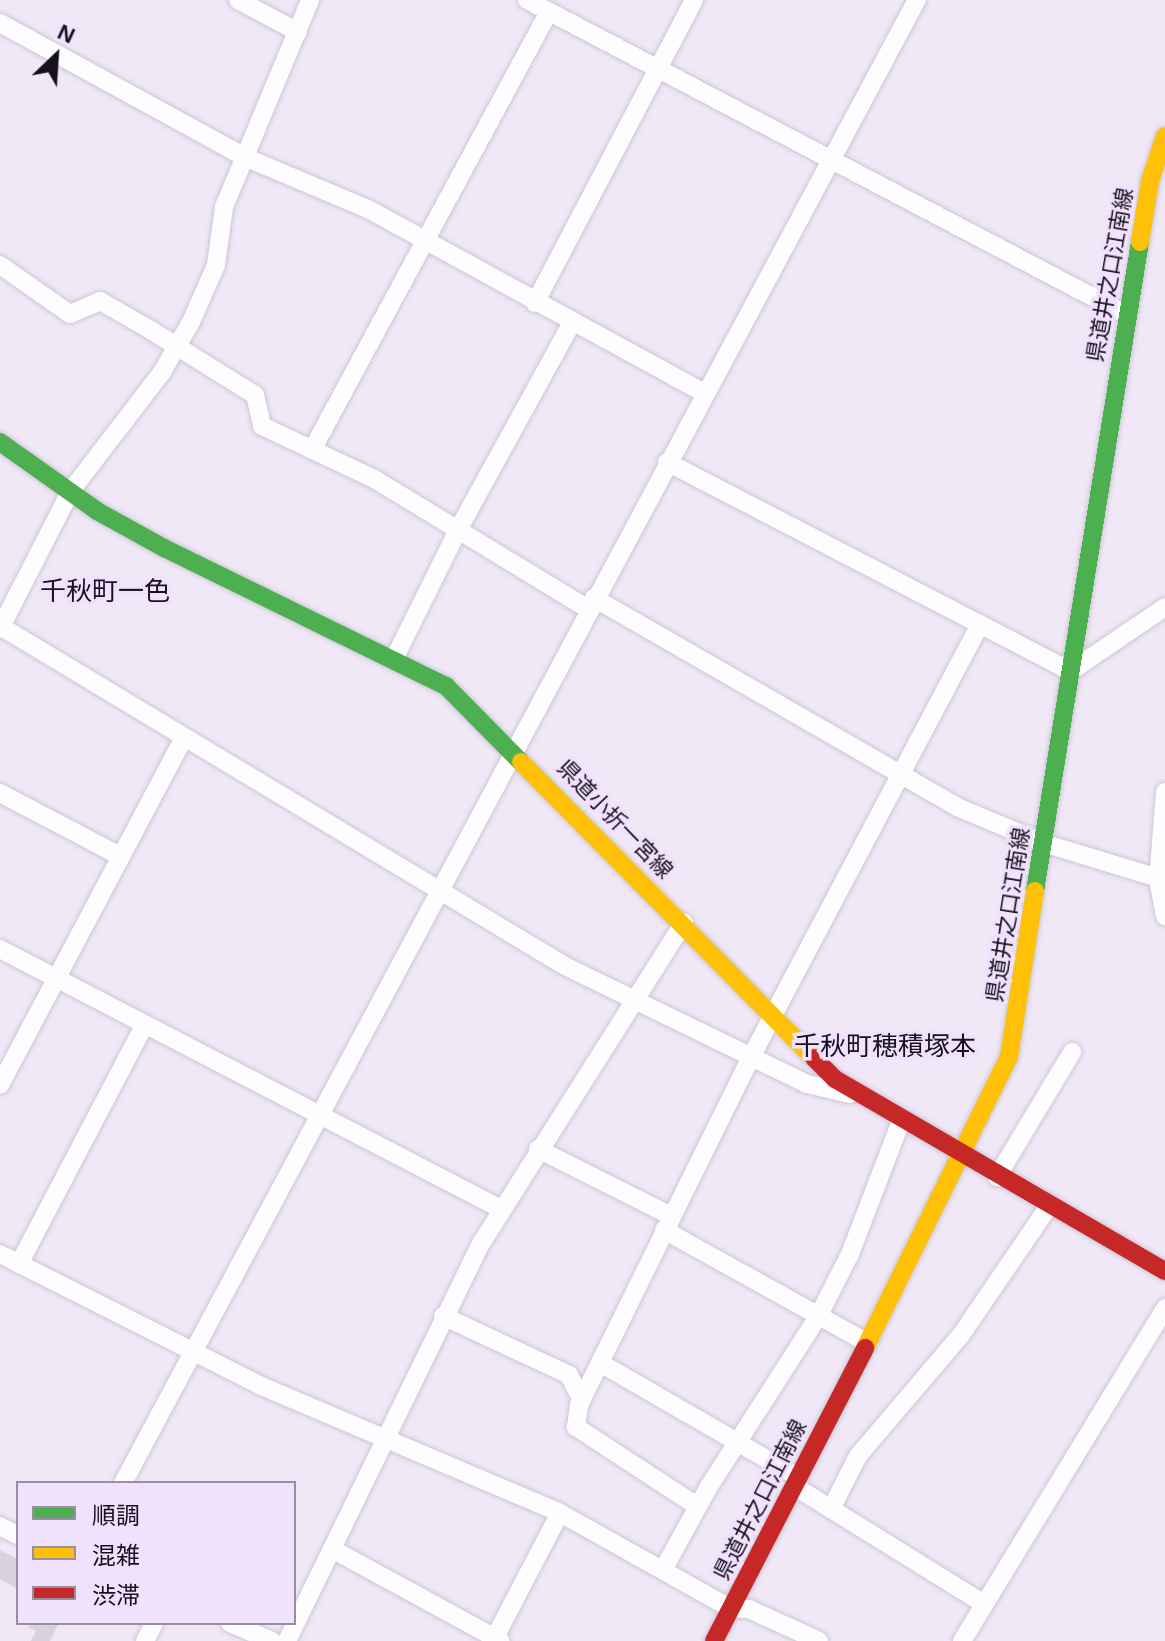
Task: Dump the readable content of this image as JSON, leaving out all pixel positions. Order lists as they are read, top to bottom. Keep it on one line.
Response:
{"streets":{"main road":["県道井之口江南線","県道小折一宮線"]},"crossings":[["県道井之口江南線","県道小折一宮線"]],"districts":["千秋町一色","千秋町穂積塚本"],"legend":["順調","混雑","渋滞"],"north":"top right"}
